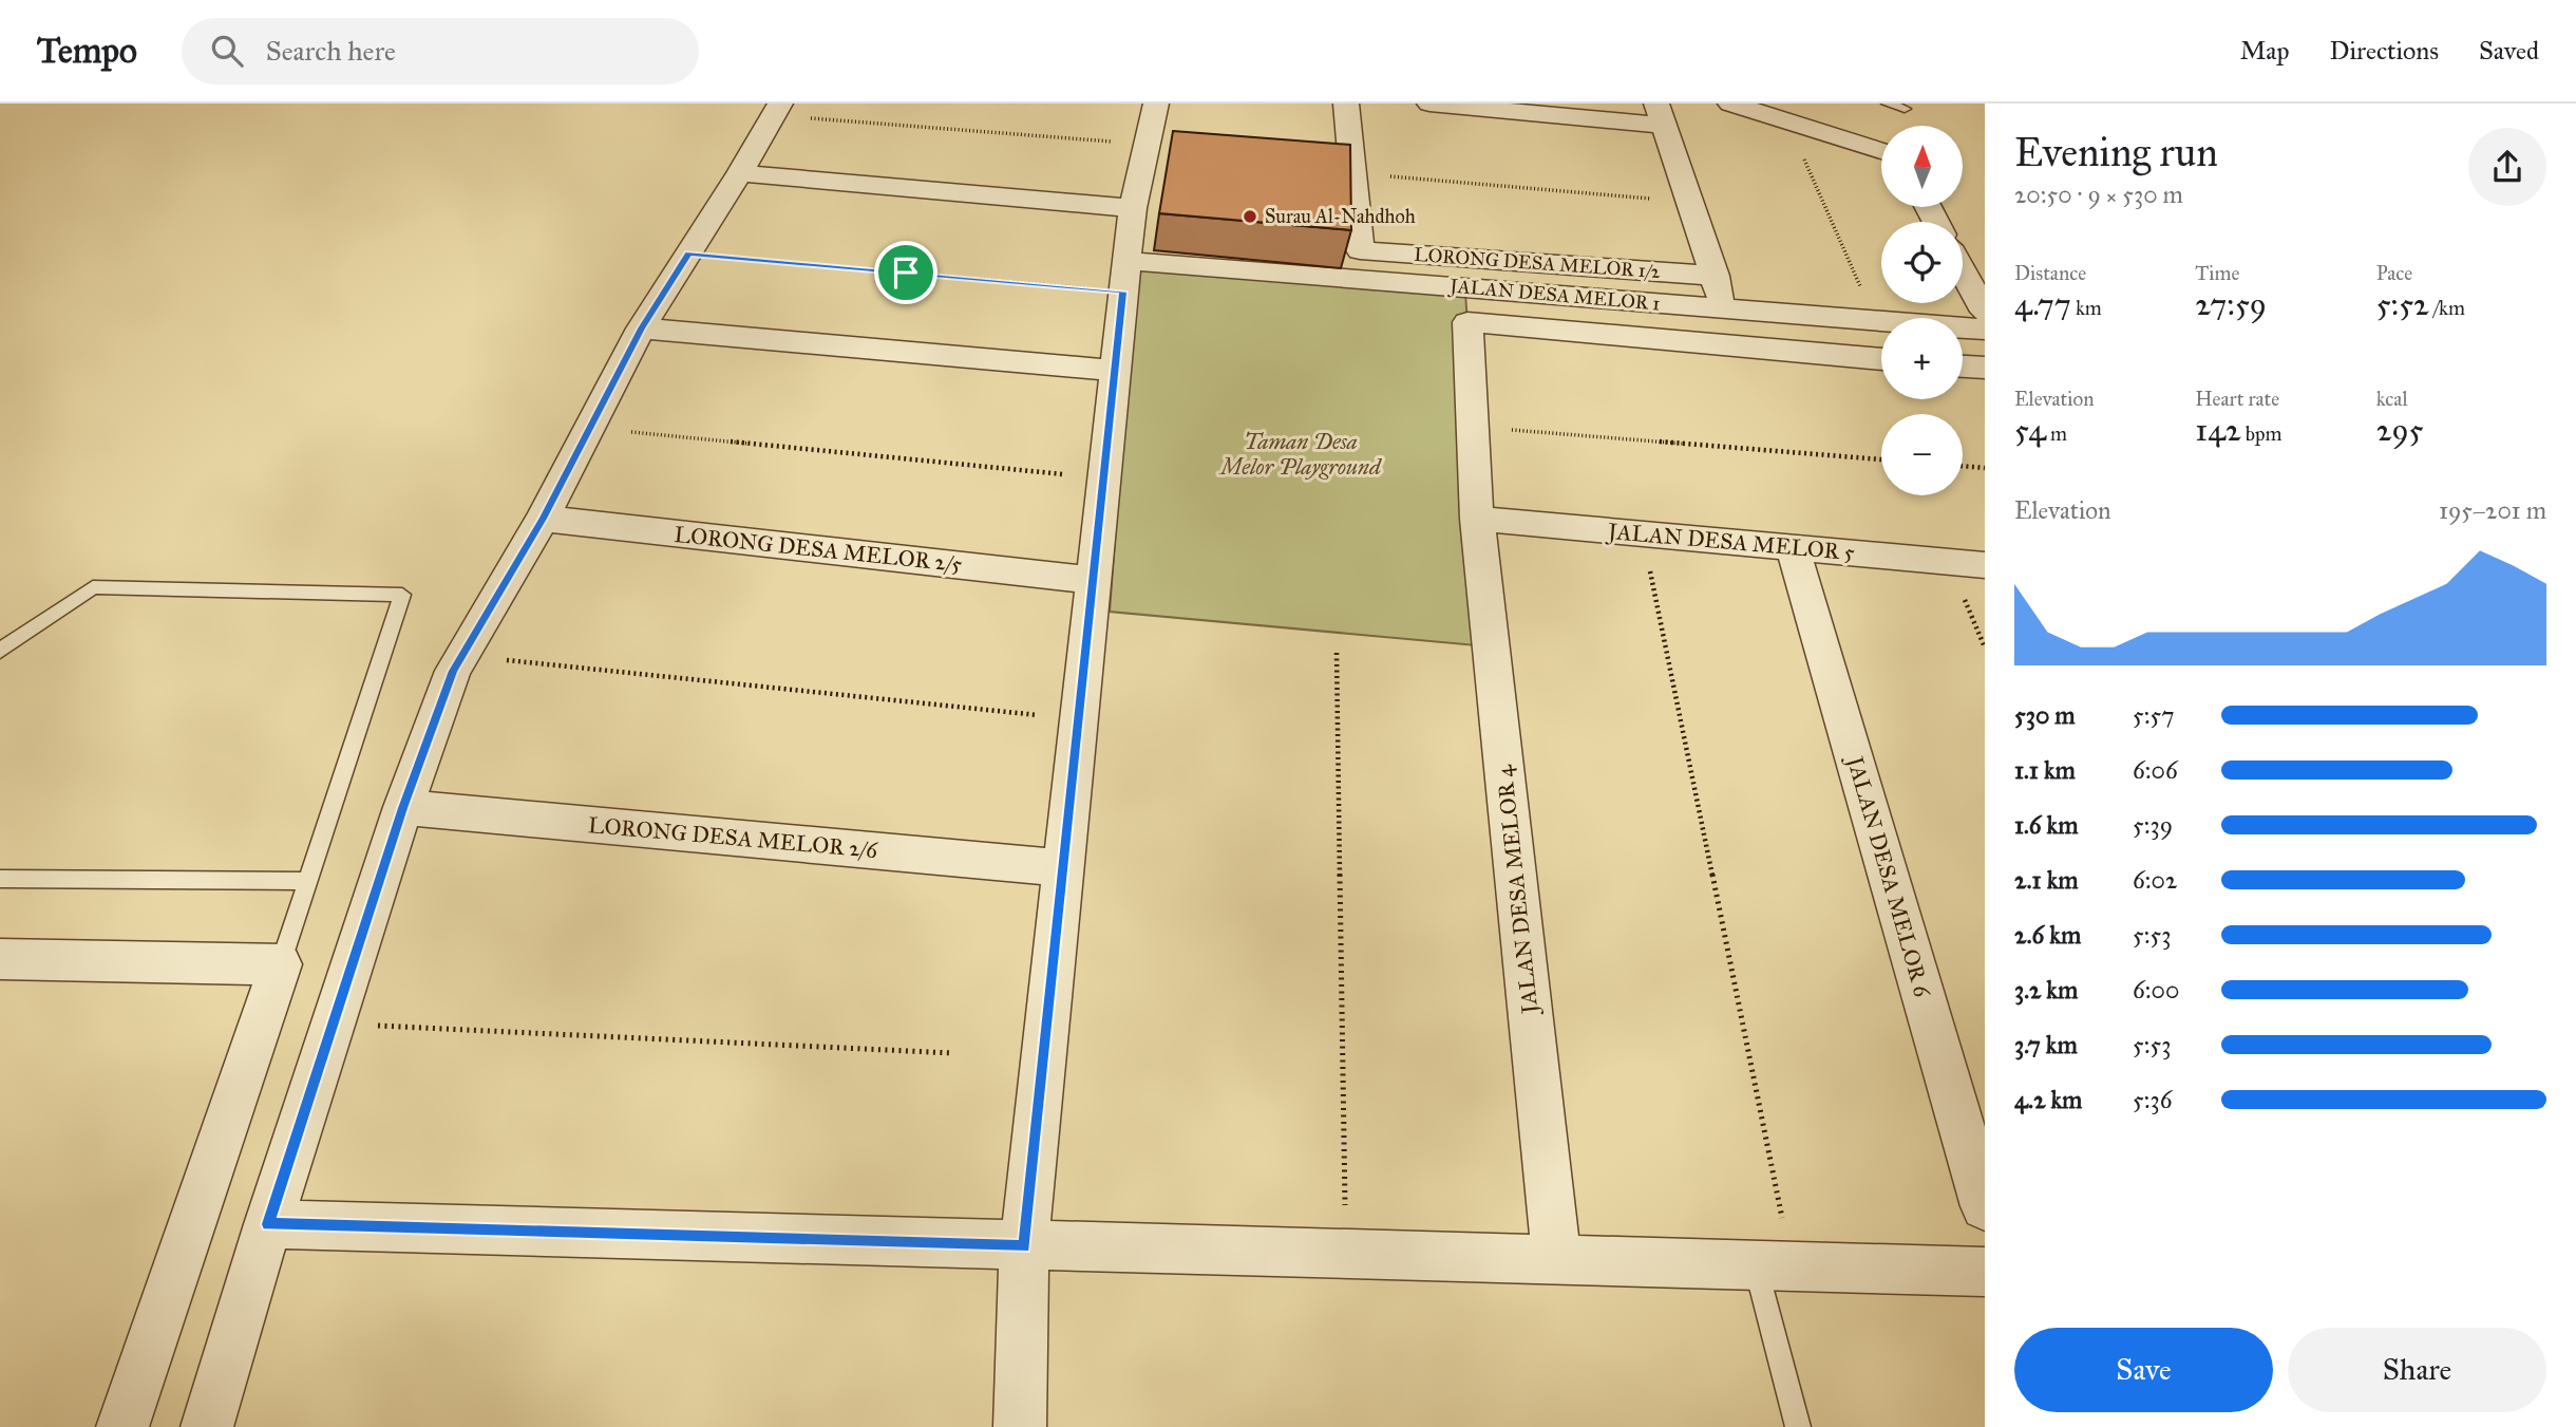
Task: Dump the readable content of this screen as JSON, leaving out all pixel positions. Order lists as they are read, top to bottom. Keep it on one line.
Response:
{"streets":{"street":["LORONG DESA MELOR 1/2","JALAN DESA MELOR 1","JALAN DESA MELOR 5","LORONG DESA MELOR 2/5","LORONG DESA MELOR 2/6","JALAN DESA MELOR 6","JALAN DESA MELOR 4"]},"crossings":[["JALAN DESA MELOR 5","JALAN DESA MELOR 6"],["JALAN DESA MELOR 5","JALAN DESA MELOR 4"]],"parks":["Taman Desa Melor Playground"],"places":["Surau Al-Nahdhoh"],"north":"top","page":{"header":"Tempo","search":"Search here","nav":["Map","Directions","Saved"],"heading":["Evening run","20:50 · 9 × 530 m"],"map_buttons":["+","−"],"stats":[["Distance","4.77 km"],["Time","27:59"],["Pace","5:52 /km"],["Elevation","54 m"],["Heart rate","142 bpm"],["kcal","295"]],"chart":["Elevation","195–201 m"],"list":[{"name":"530 m","note":"5:57"},{"name":"1.1 km","note":"6:06"},{"name":"1.6 km","note":"5:39"},{"name":"2.1 km","note":"6:02"},{"name":"2.6 km","note":"5:53"},{"name":"3.2 km","note":"6:00"},{"name":"3.7 km","note":"5:53"},{"name":"4.2 km","note":"5:36"}],"buttons":["Save","Share"]}}
